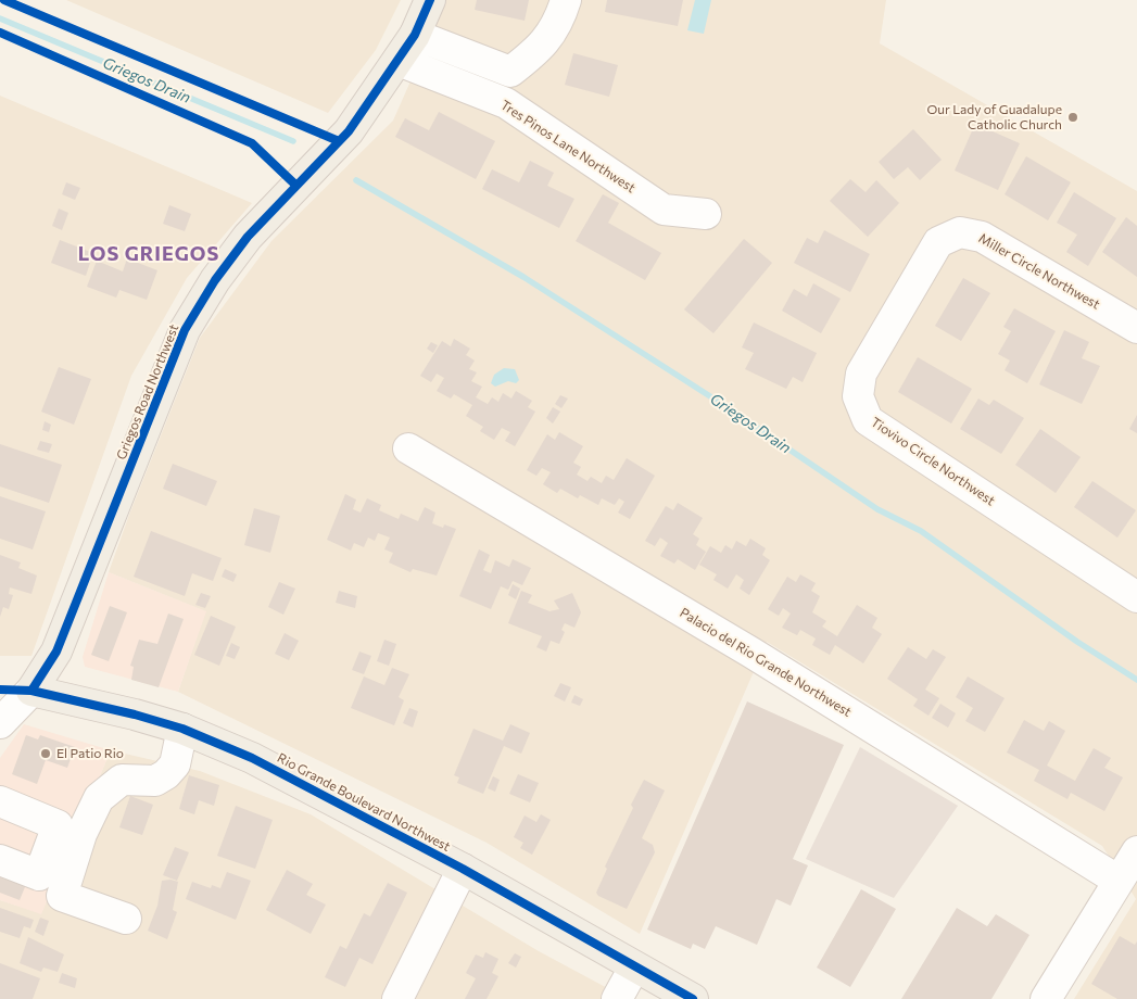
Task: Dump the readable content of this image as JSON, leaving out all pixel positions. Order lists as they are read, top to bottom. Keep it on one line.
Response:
{"streets":{"main road":["Griegos Road Northwest","Rio Grande Boulevard Northwest"],"street":["Tres Pinos Lane Northwest","Miller Circle Northwest","Tiovivo Circle Northwest","Palacio del Rio Grande Northwest"]},"crossings":[["Tres Pinos Lane Northwest","Griegos Road Northwest"],["Miller Circle Northwest","Tiovivo Circle Northwest"],["Griegos Road Northwest","Rio Grande Boulevard Northwest"]],"districts":["LOS GRIEGOS"],"water":["Griegos Drain"],"places":["Our Lady of Guadalupe Catholic Church","El Patio Rio"]}
